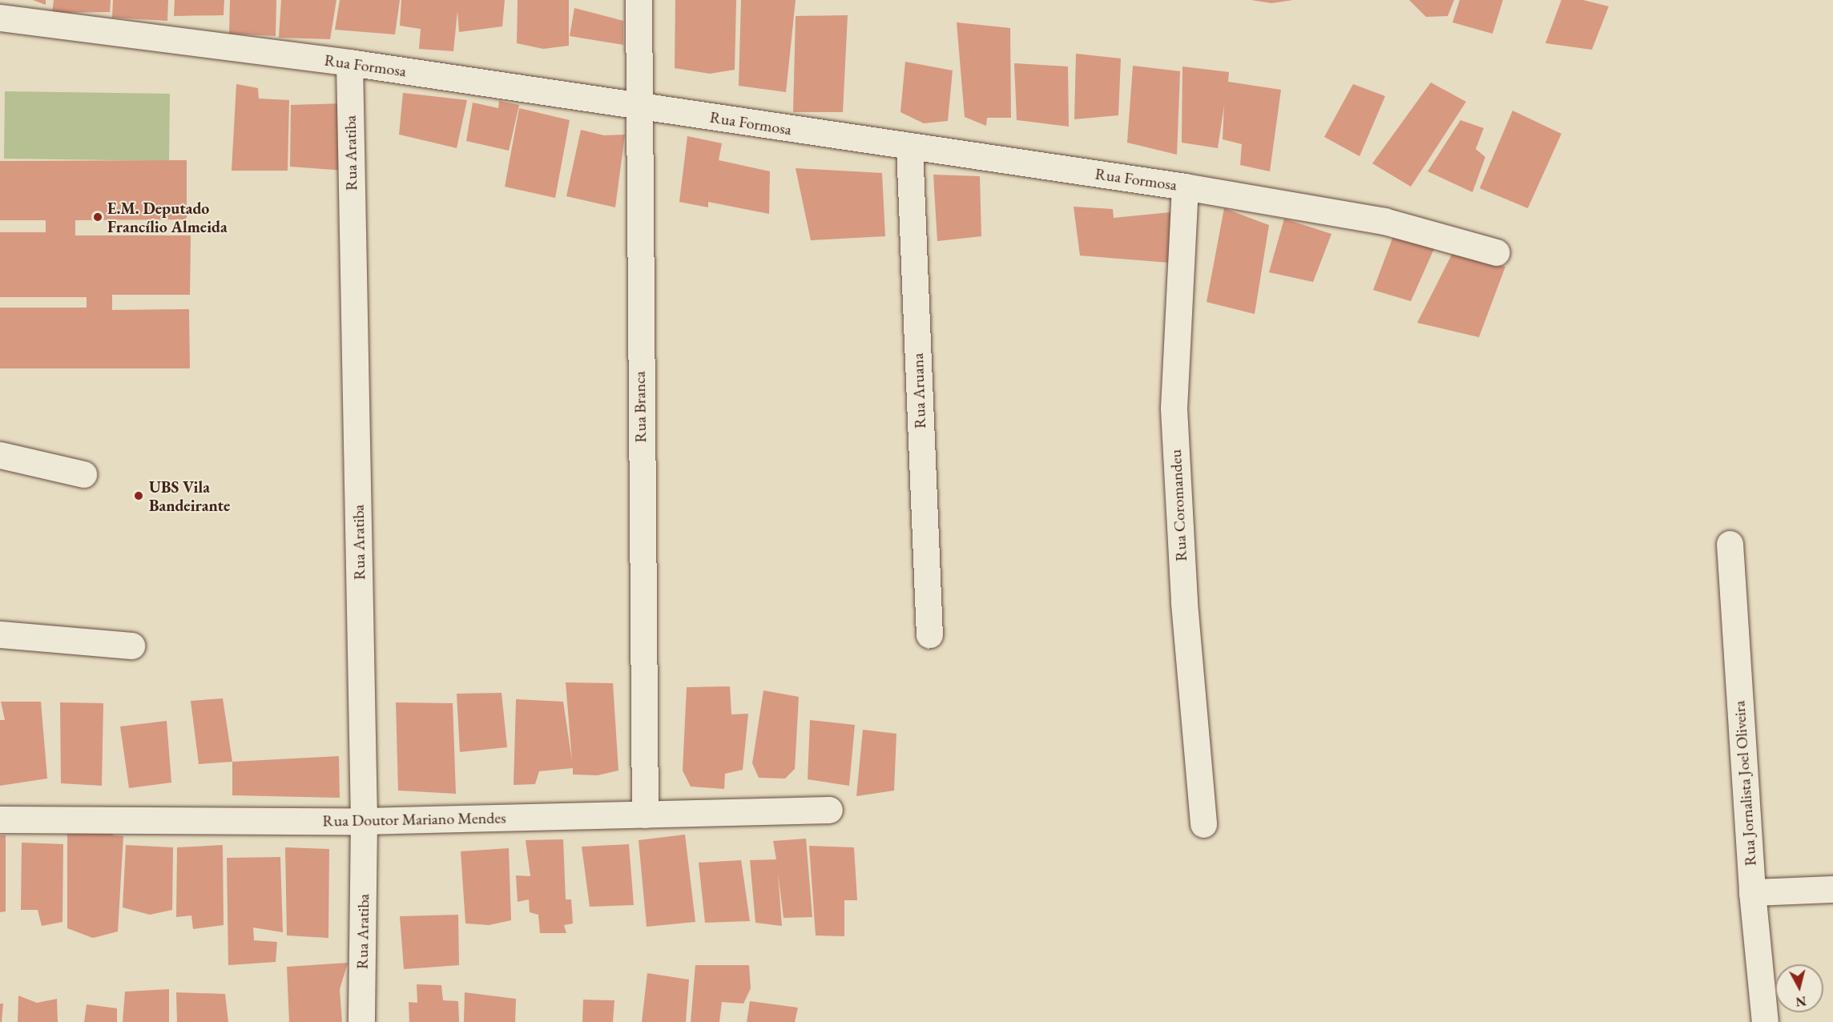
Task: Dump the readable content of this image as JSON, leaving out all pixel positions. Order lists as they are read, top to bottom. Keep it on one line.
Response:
{"streets":{"street":["Rua Formosa","Rua Aratiba","Rua Aruana","Rua Branca","Rua Coromandeu","Rua Jornalista Joel Oliveira","Rua Doutor Mariano Mendes"]},"crossings":[["Rua Formosa","Rua Aratiba"],["Rua Formosa","Rua Aruana"],["Rua Formosa","Rua Branca"],["Rua Formosa","Rua Coromandeu"],["Rua Aratiba","Rua Doutor Mariano Mendes"],["Rua Branca","Rua Doutor Mariano Mendes"]],"places":["E.M. Deputado Francílio Almeida","UBS Vila Bandeirante"],"north":"bottom"}
